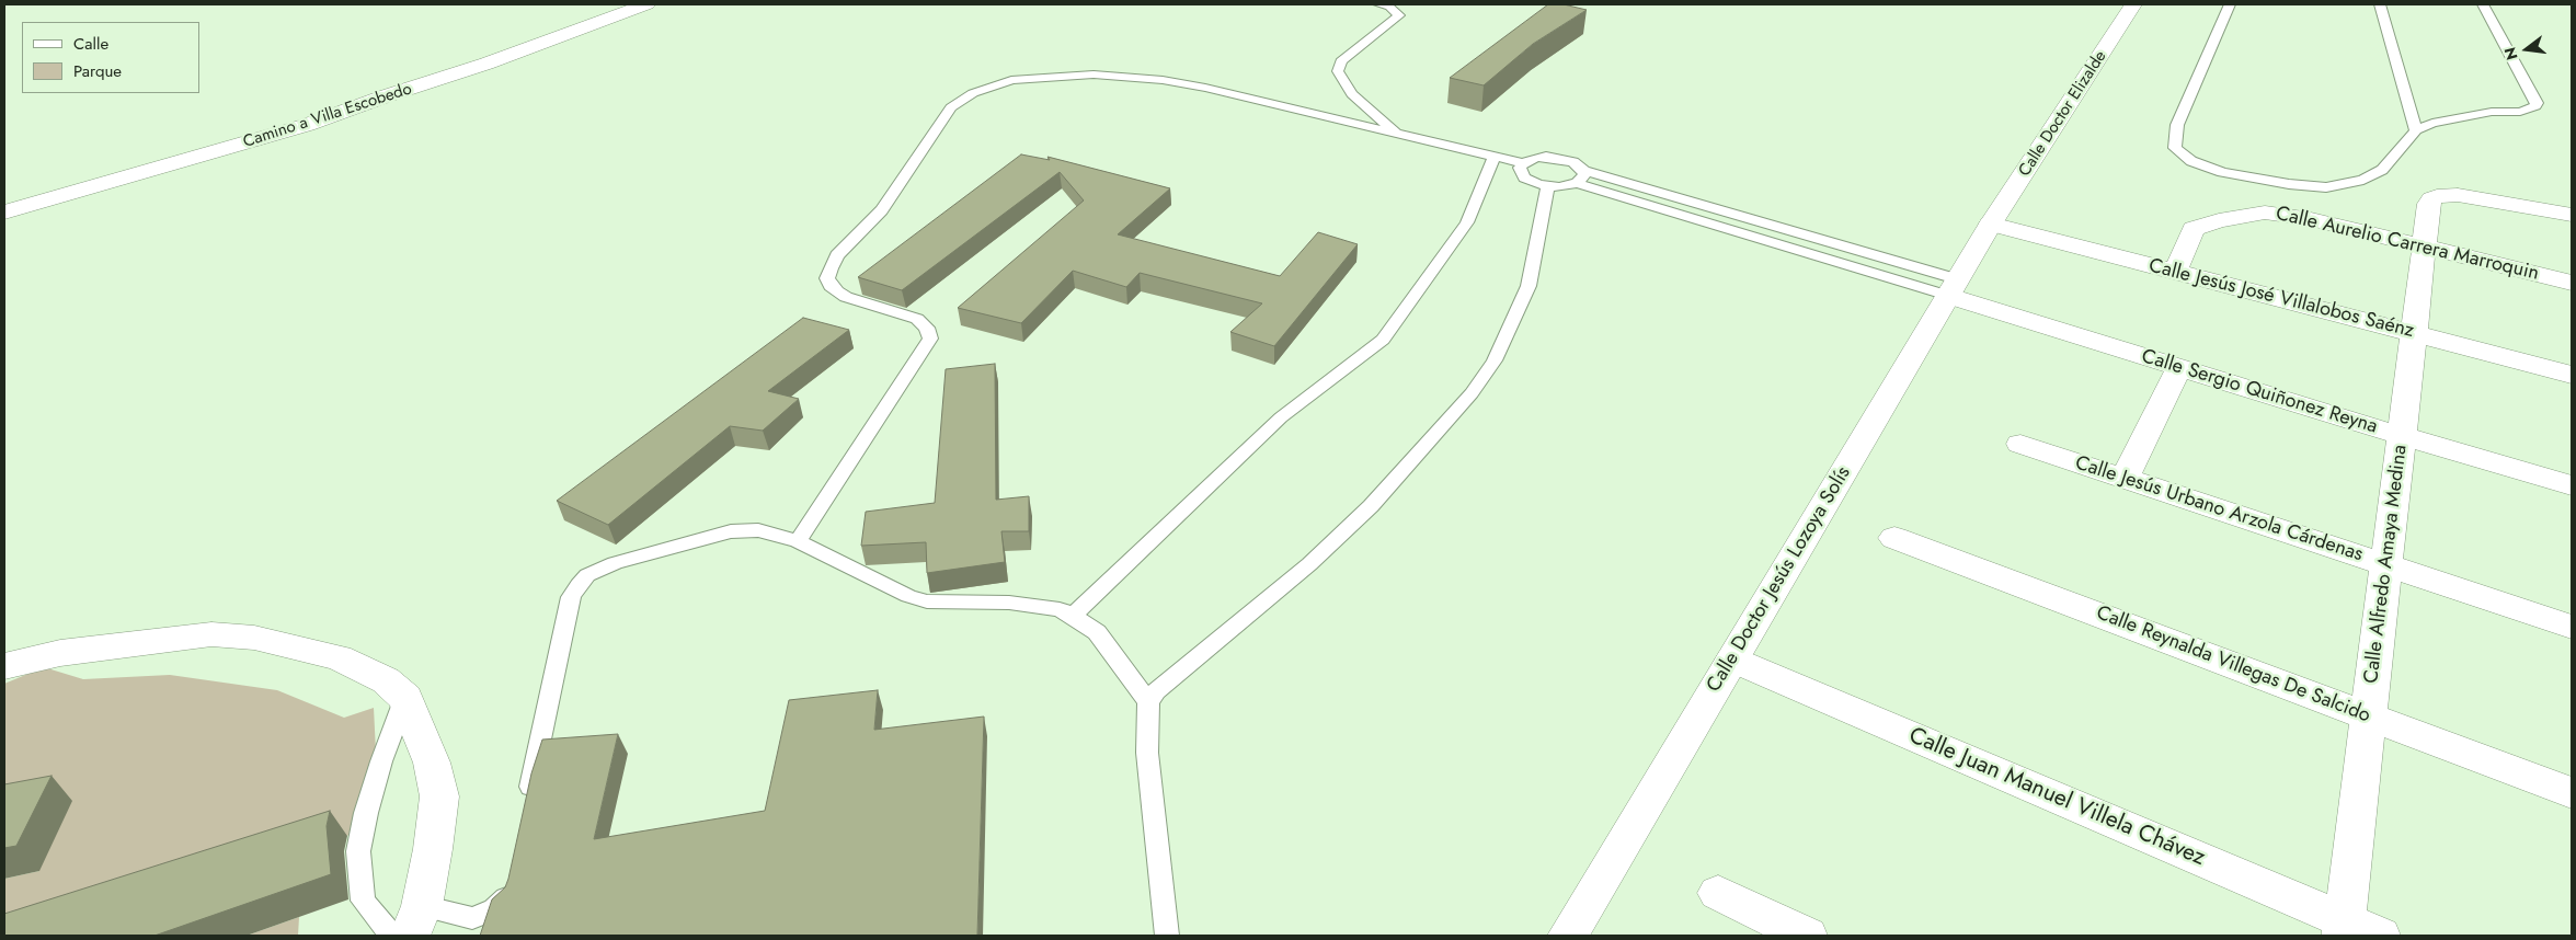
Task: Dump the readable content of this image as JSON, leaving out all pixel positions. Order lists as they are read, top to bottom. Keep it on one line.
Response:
{"streets":{"street":["Calle Doctor Elizalde","Camino a Villa Escobedo","Calle Aurelio Carrera Marroquin","Calle Jesús José Villalobos Saénz","Calle Sergio Quiñonez Reyna","Calle Jesús Urbano Arzola Cárdenas","Calle Alfredo Amaya Medina","Calle Doctor Jesús Lozoya Solís","Calle Reynalda Villegas De Salcido","Calle Juan Manuel Villela Chávez"]},"crossings":[["Calle Doctor Elizalde","Calle Jesús José Villalobos Saénz"],["Calle Doctor Elizalde","Calle Doctor Jesús Lozoya Solís"],["Calle Aurelio Carrera Marroquin","Calle Jesús José Villalobos Saénz"],["Calle Aurelio Carrera Marroquin","Calle Alfredo Amaya Medina"],["Calle Jesús José Villalobos Saénz","Calle Alfredo Amaya Medina"],["Calle Jesús José Villalobos Saénz","Calle Doctor Jesús Lozoya Solís"],["Calle Sergio Quiñonez Reyna","Calle Alfredo Amaya Medina"],["Calle Sergio Quiñonez Reyna","Calle Doctor Jesús Lozoya Solís"],["Calle Jesús Urbano Arzola Cárdenas","Calle Alfredo Amaya Medina"],["Calle Alfredo Amaya Medina","Calle Reynalda Villegas De Salcido"],["Calle Alfredo Amaya Medina","Calle Juan Manuel Villela Chávez"],["Calle Doctor Jesús Lozoya Solís","Calle Juan Manuel Villela Chávez"]],"legend":["Calle","Parque"],"north":"left"}
